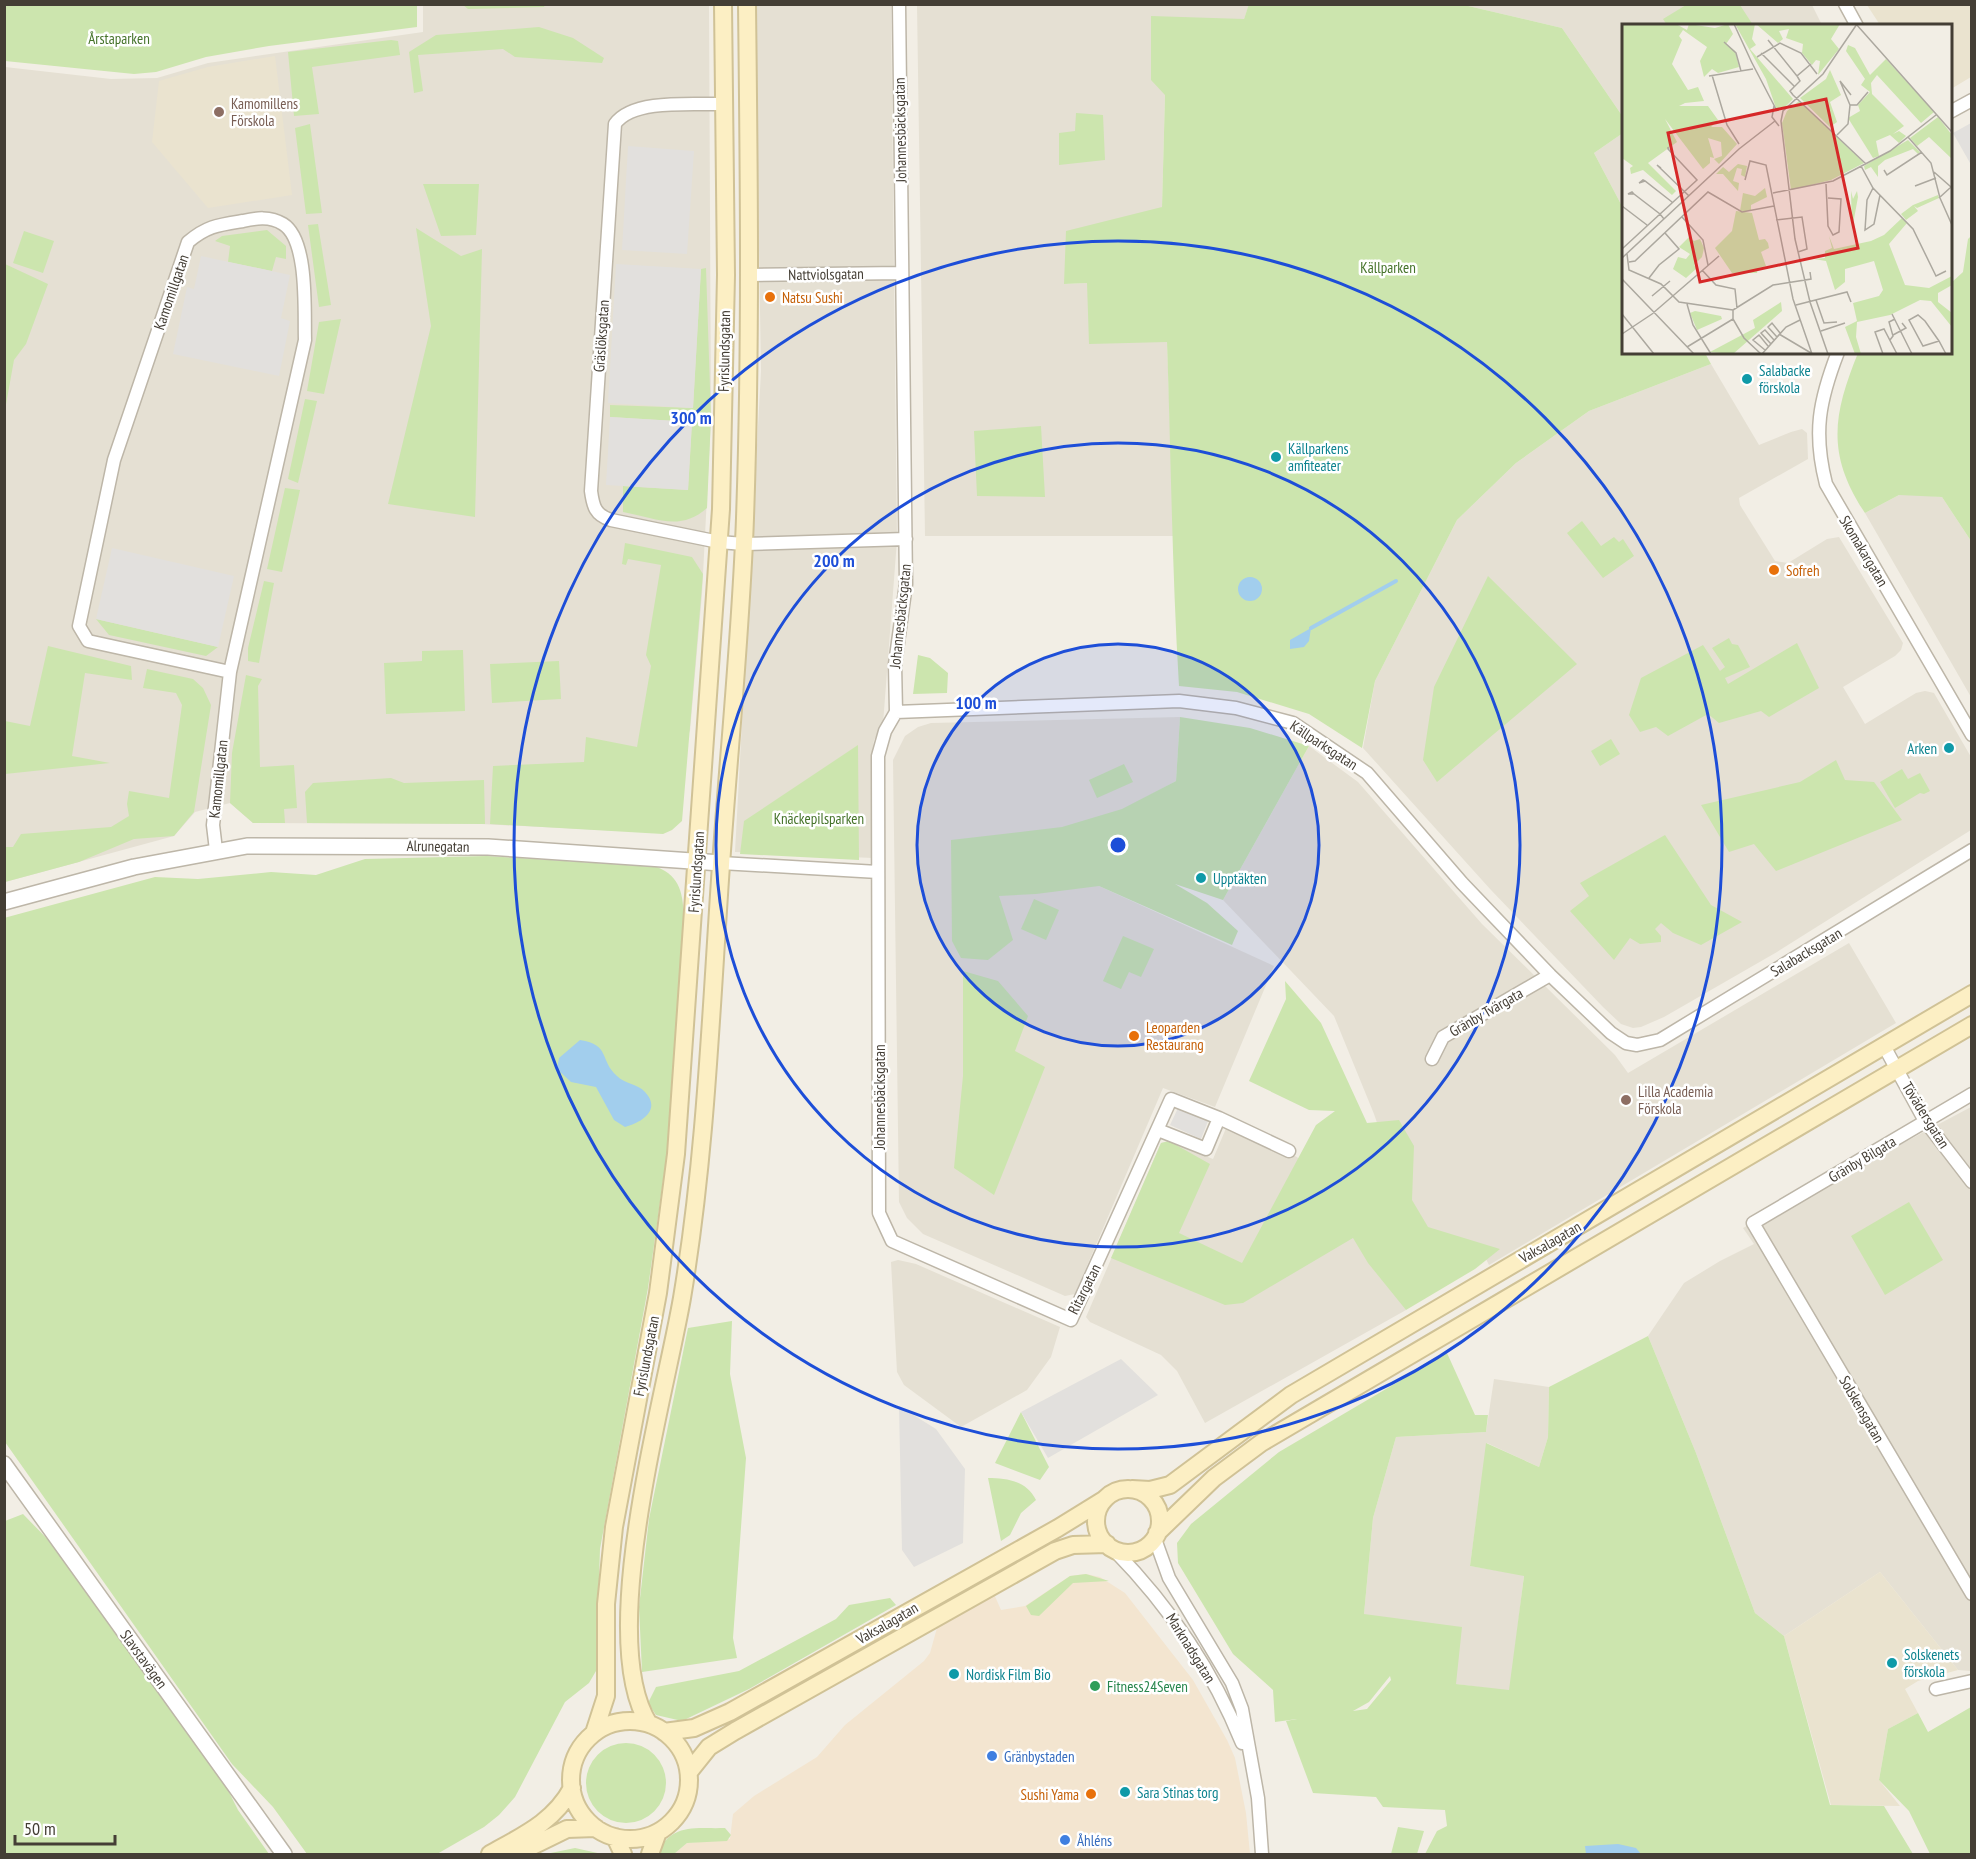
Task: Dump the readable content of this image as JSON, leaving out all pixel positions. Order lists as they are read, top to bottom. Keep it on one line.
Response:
{"streets":{"main road":["Fyrislundsgatan","Vaksalagatan"],"street":["Johannesbäcksgatan","Nattviolsgatan","Kamomillgatan","Gräslöksgatan","Skomakargatan","Källparksgatan","Alrunegatan","Salabacksgatan","Gränby Tvärgata","Tövädersgatan","Gränby Bilgata","Ritargatan","Solskensgatan","Marknadsgatan","Slavstavägen"]},"crossings":[["Johannesbäcksgatan","Nattviolsgatan"],["Johannesbäcksgatan","Gräslöksgatan"],["Johannesbäcksgatan","Källparksgatan"],["Johannesbäcksgatan","Alrunegatan"],["Johannesbäcksgatan","Ritargatan"],["Nattviolsgatan","Fyrislundsgatan"],["Kamomillgatan","Alrunegatan"],["Gräslöksgatan","Fyrislundsgatan"],["Fyrislundsgatan","Alrunegatan"],["Fyrislundsgatan","Vaksalagatan"],["Källparksgatan","Salabacksgatan"],["Källparksgatan","Gränby Tvärgata"],["Tövädersgatan","Gränby Bilgata"],["Tövädersgatan","Vaksalagatan"],["Gränby Bilgata","Solskensgatan"],["Vaksalagatan","Marknadsgatan"]],"parks":["Årstaparken","Källparken","Knäckepilsparken"],"places":["Kamomillens Förskola","Natsu Sushi","Salabacke förskola","Källparkens amfiteater","Sofreh","Arken","Upptäkten","Leoparden Restaurang","Lilla Academia Förskola","Solskenets förskola","Nordisk Film Bio","Fitness24Seven","Gränbystaden","Sara Stinas torg","Sushi Yama","Åhléns"],"scale_bar":"50 m","rings":["300 m","200 m","100 m"]}
